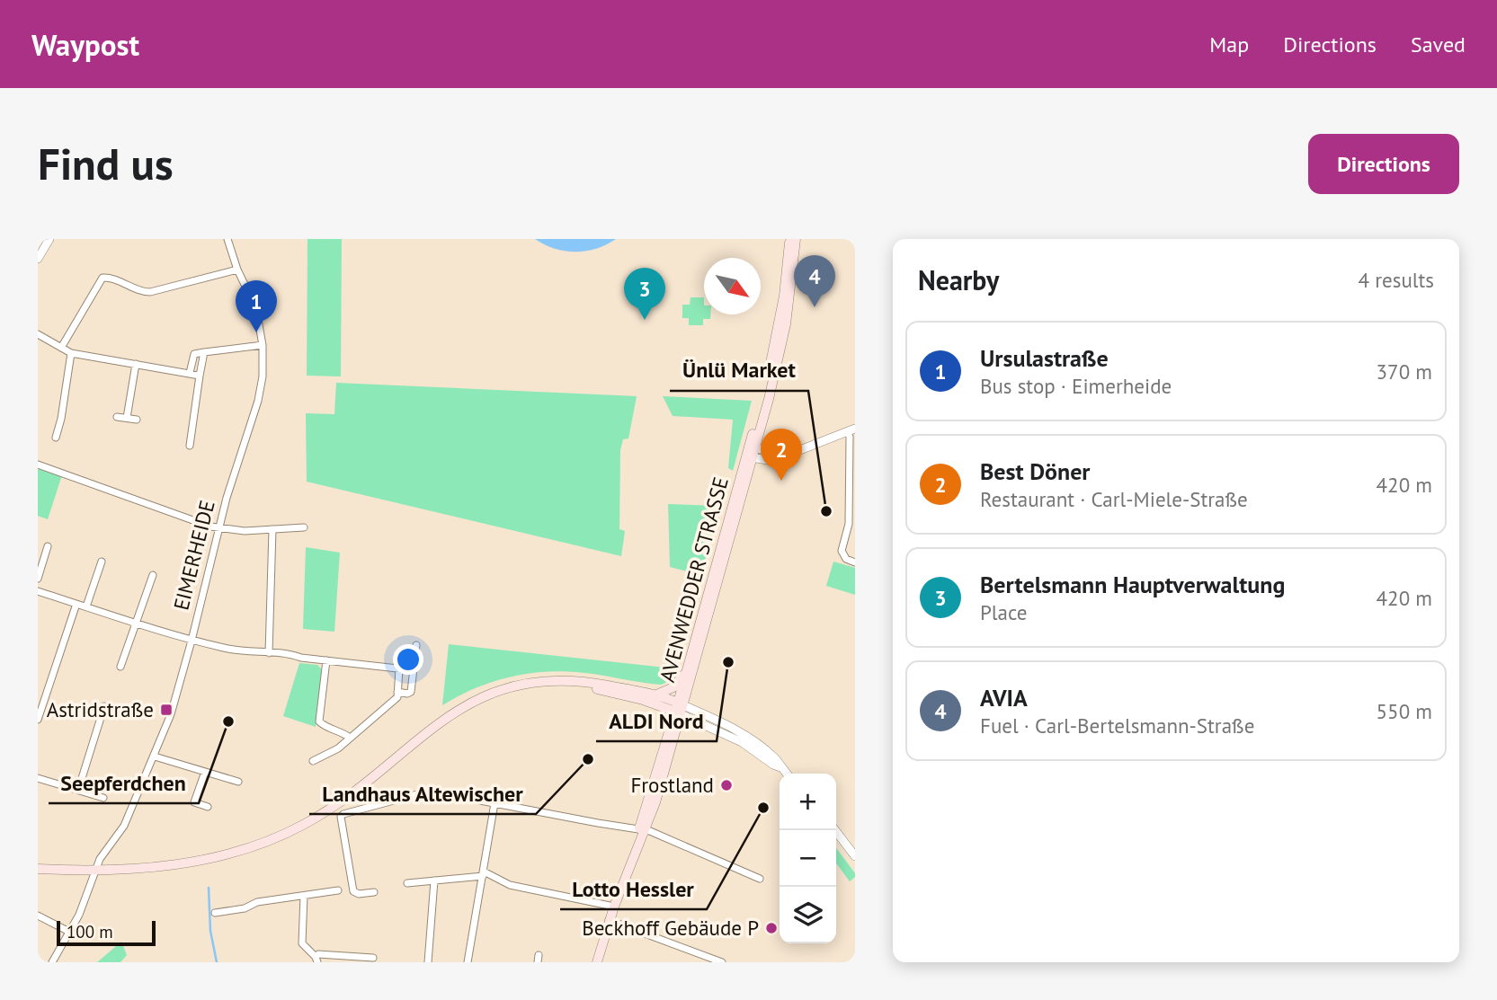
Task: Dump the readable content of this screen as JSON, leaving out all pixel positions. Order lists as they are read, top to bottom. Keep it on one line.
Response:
{"streets":{"main road":["AVENWEDDER STRASSE"],"street":["EIMERHEIDE"]},"places":{"other":["Ünlü Market","ALDI Nord","Seepferdchen","Landhaus Altewischer","Frostland","Lotto Hessler","Beckhoff Gebäude P"],"transit":["Astridstraße"]},"scale_bar":"100 m","north":"bottom right","page":{"header":"Waypost","nav":["Map","Directions","Saved"],"buttons":"Directions","title":"Find us","heading":["Nearby","4 results"],"pins":["4","3","1","2"],"list":[{"mark":"1","name":"Ursulastraße","note":"Bus stop · Eimerheide","value":"370 m"},{"mark":"2","name":"Best Döner","note":"Restaurant · Carl-Miele-Straße","value":"420 m"},{"mark":"3","name":"Bertelsmann Hauptverwaltung","note":"Place","value":"420 m"},{"mark":"4","name":"AVIA","note":"Fuel · Carl-Bertelsmann-Straße","value":"550 m"}],"map_buttons":["+","−"],"scale":"100 m"}}
